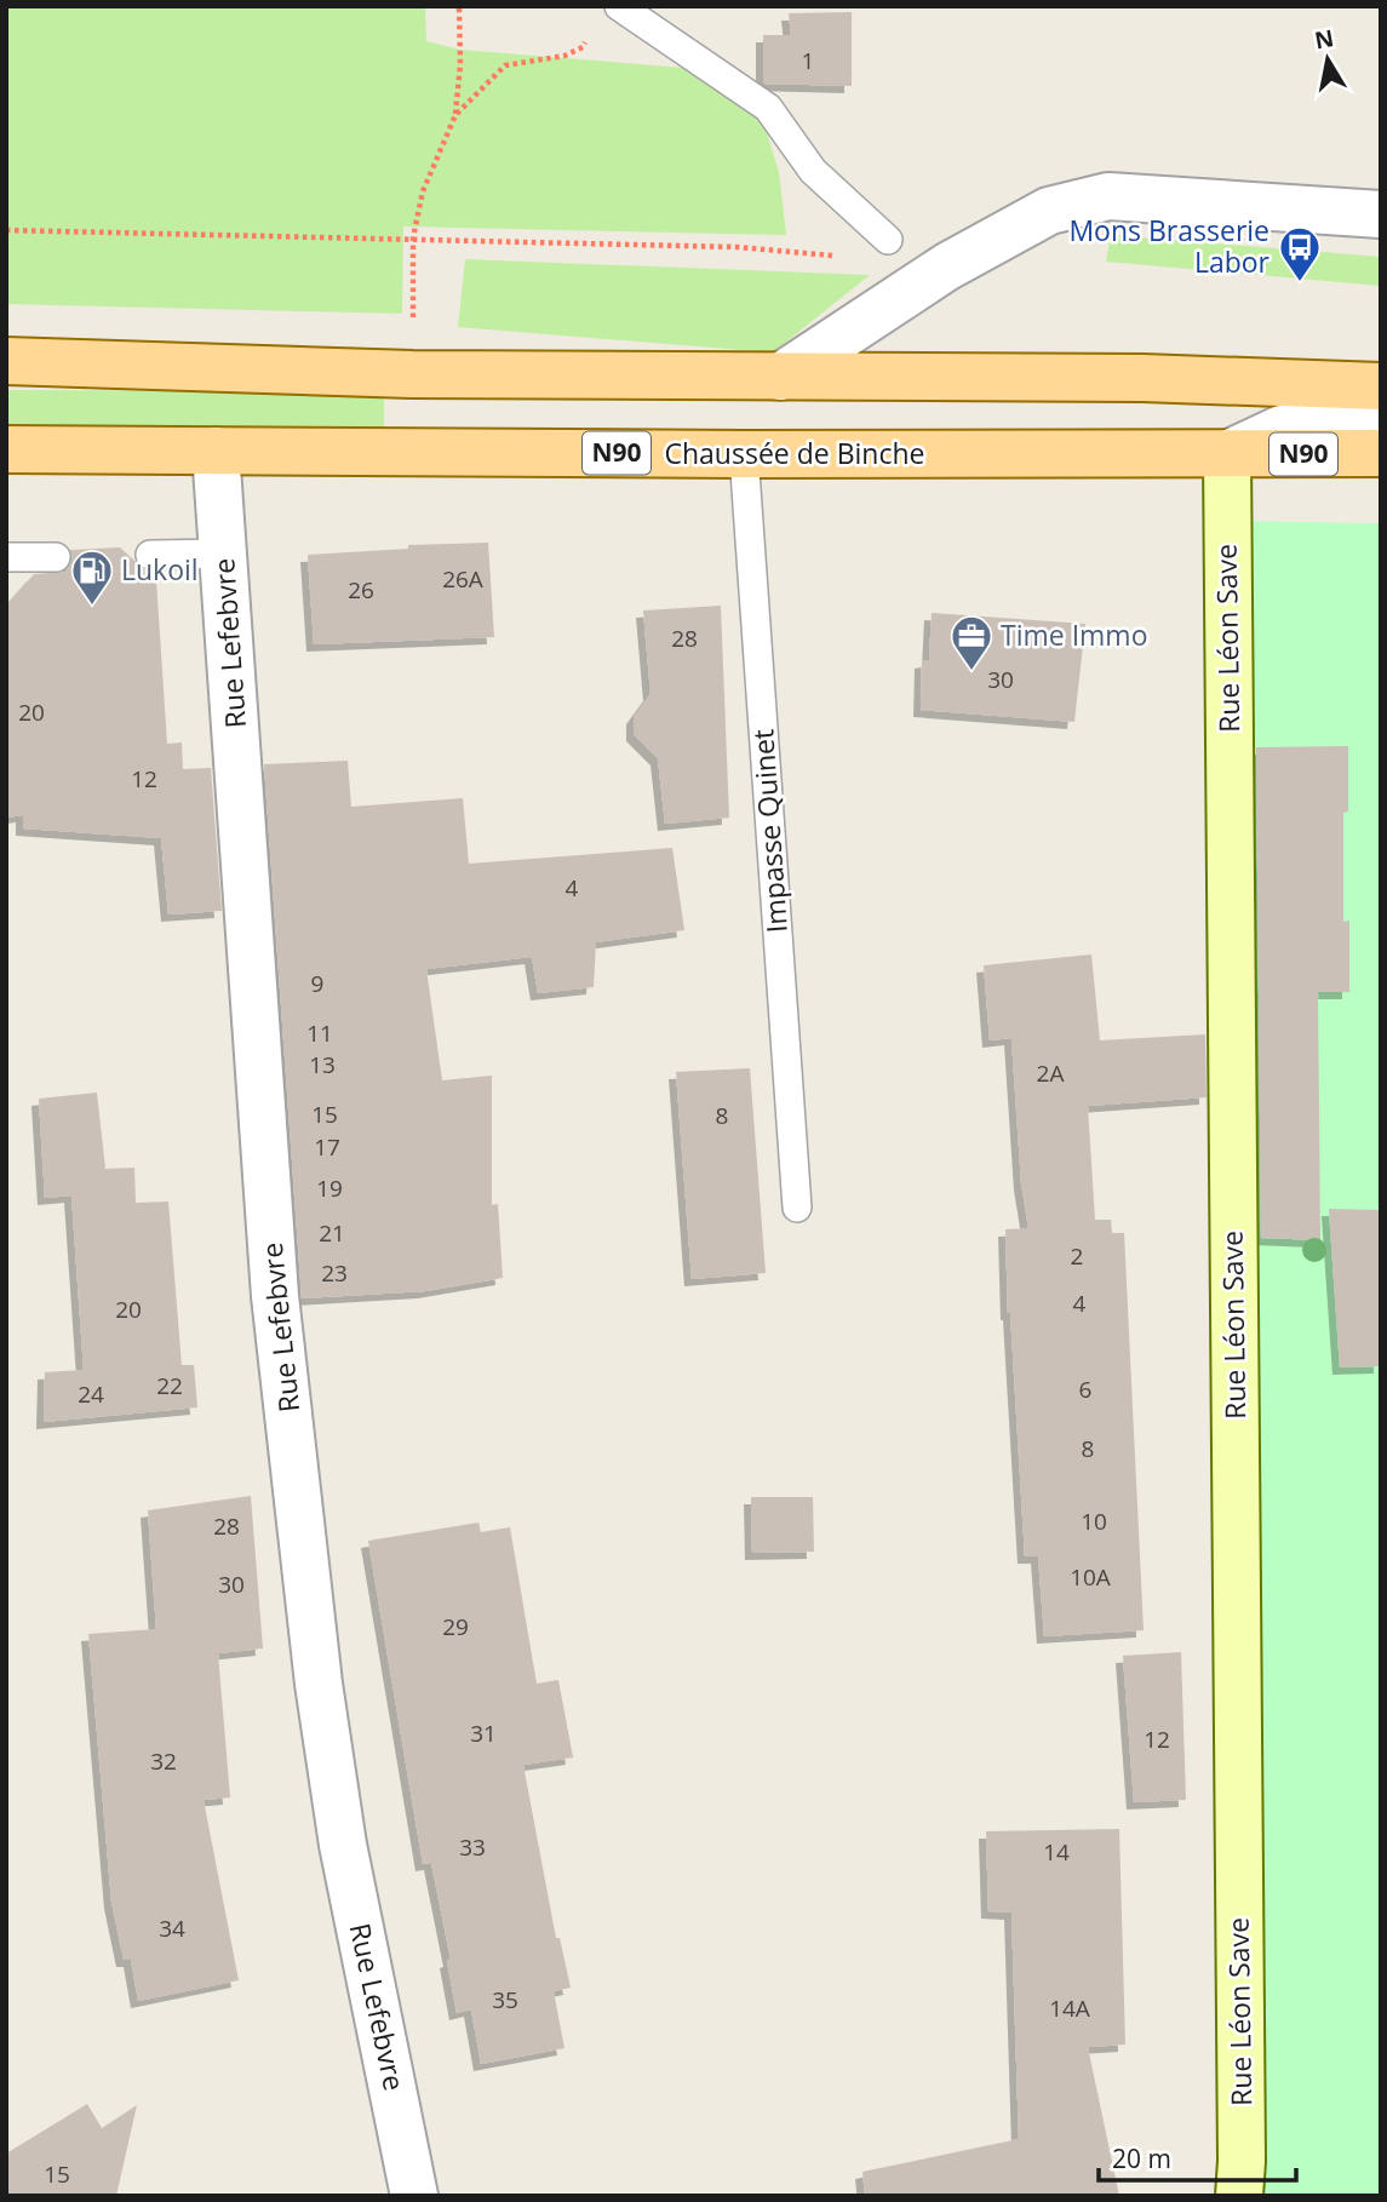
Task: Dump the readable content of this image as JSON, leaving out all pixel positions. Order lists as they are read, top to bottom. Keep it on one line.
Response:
{"streets":{"main road":["N90","Chaussée de Binche"],"street":["Rue Léon Save","Rue Lefebvre"],"lane":["Impasse Quinet"]},"crossings":[["Chaussée de Binche","Rue Léon Save"],["Chaussée de Binche","Rue Lefebvre"],["Chaussée de Binche","Impasse Quinet"]],"places":{"bus stop":["Mons Brasserie Labor"],"fuel station":["Lukoil"],"office":["Time Immo"]},"house_numbers":["1","26A","26","28","30","20","12","4","9","11","13","2A","15","8","17","19","21","2","23","4","20","22","6","24","8","10","28","10A","30","29","31","12","32","33","14","34","35","14A","15"],"scale_bar":"20 m","north":"top"}
